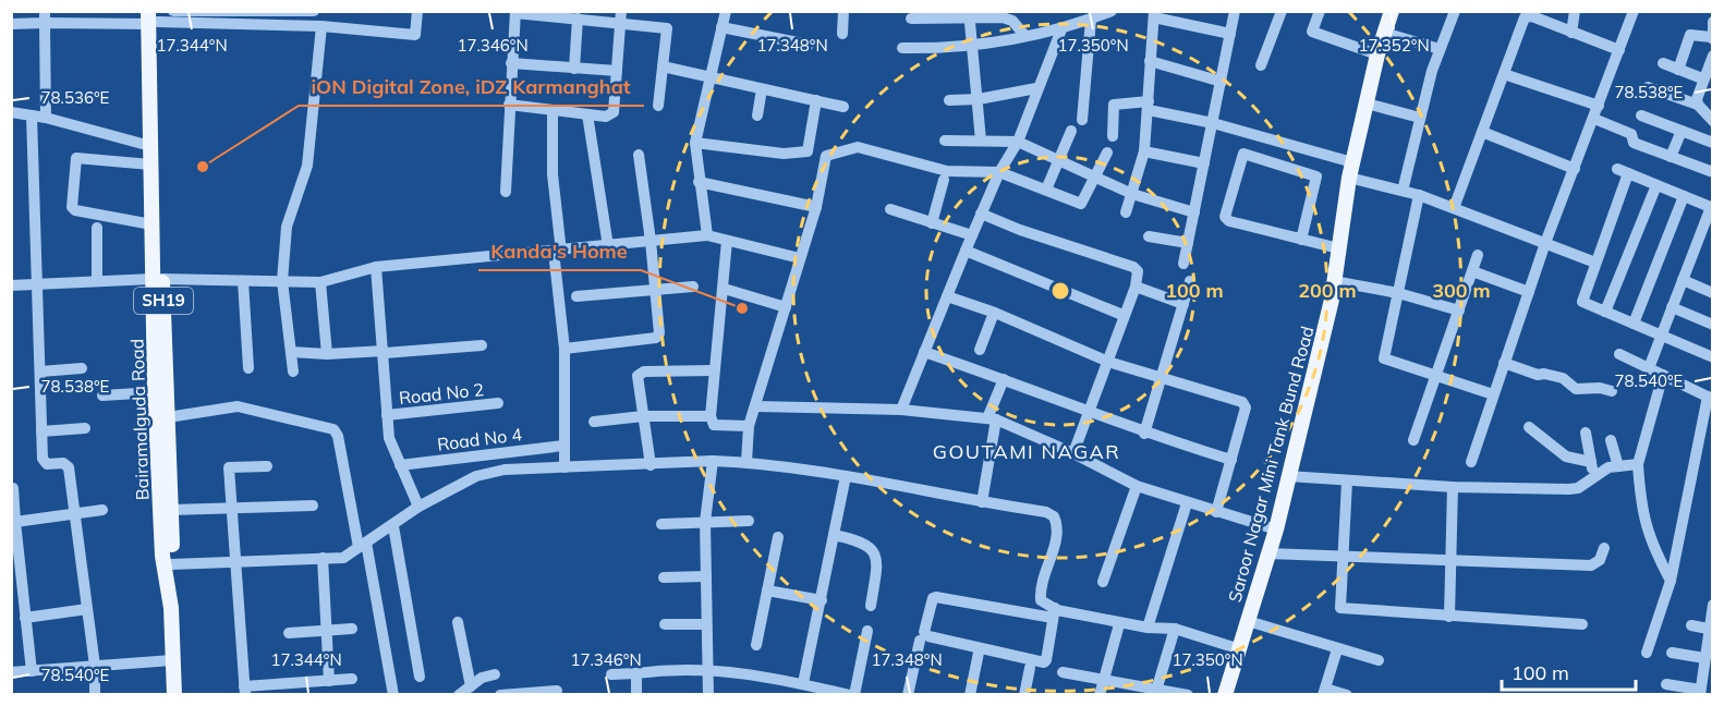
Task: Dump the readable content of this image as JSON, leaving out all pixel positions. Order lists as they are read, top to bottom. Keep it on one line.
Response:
{"streets":{"main road":["SH19","Bairamalguda Road","Saroor Nagar Mini Tank Bund Road"],"street":["Road No 2","Road No 4"]},"districts":["GOUTAMI NAGAR"],"places":["iON Digital Zone, iDZ Karmanghat","Kanda's Home"],"scale_bar":"100 m","coordinates":["17.344°N","17.346°N","17.348°N","17.350°N","17.352°N","78.538°E","78.536°E","78.540°E"],"rings":["100 m","200 m","300 m"]}
